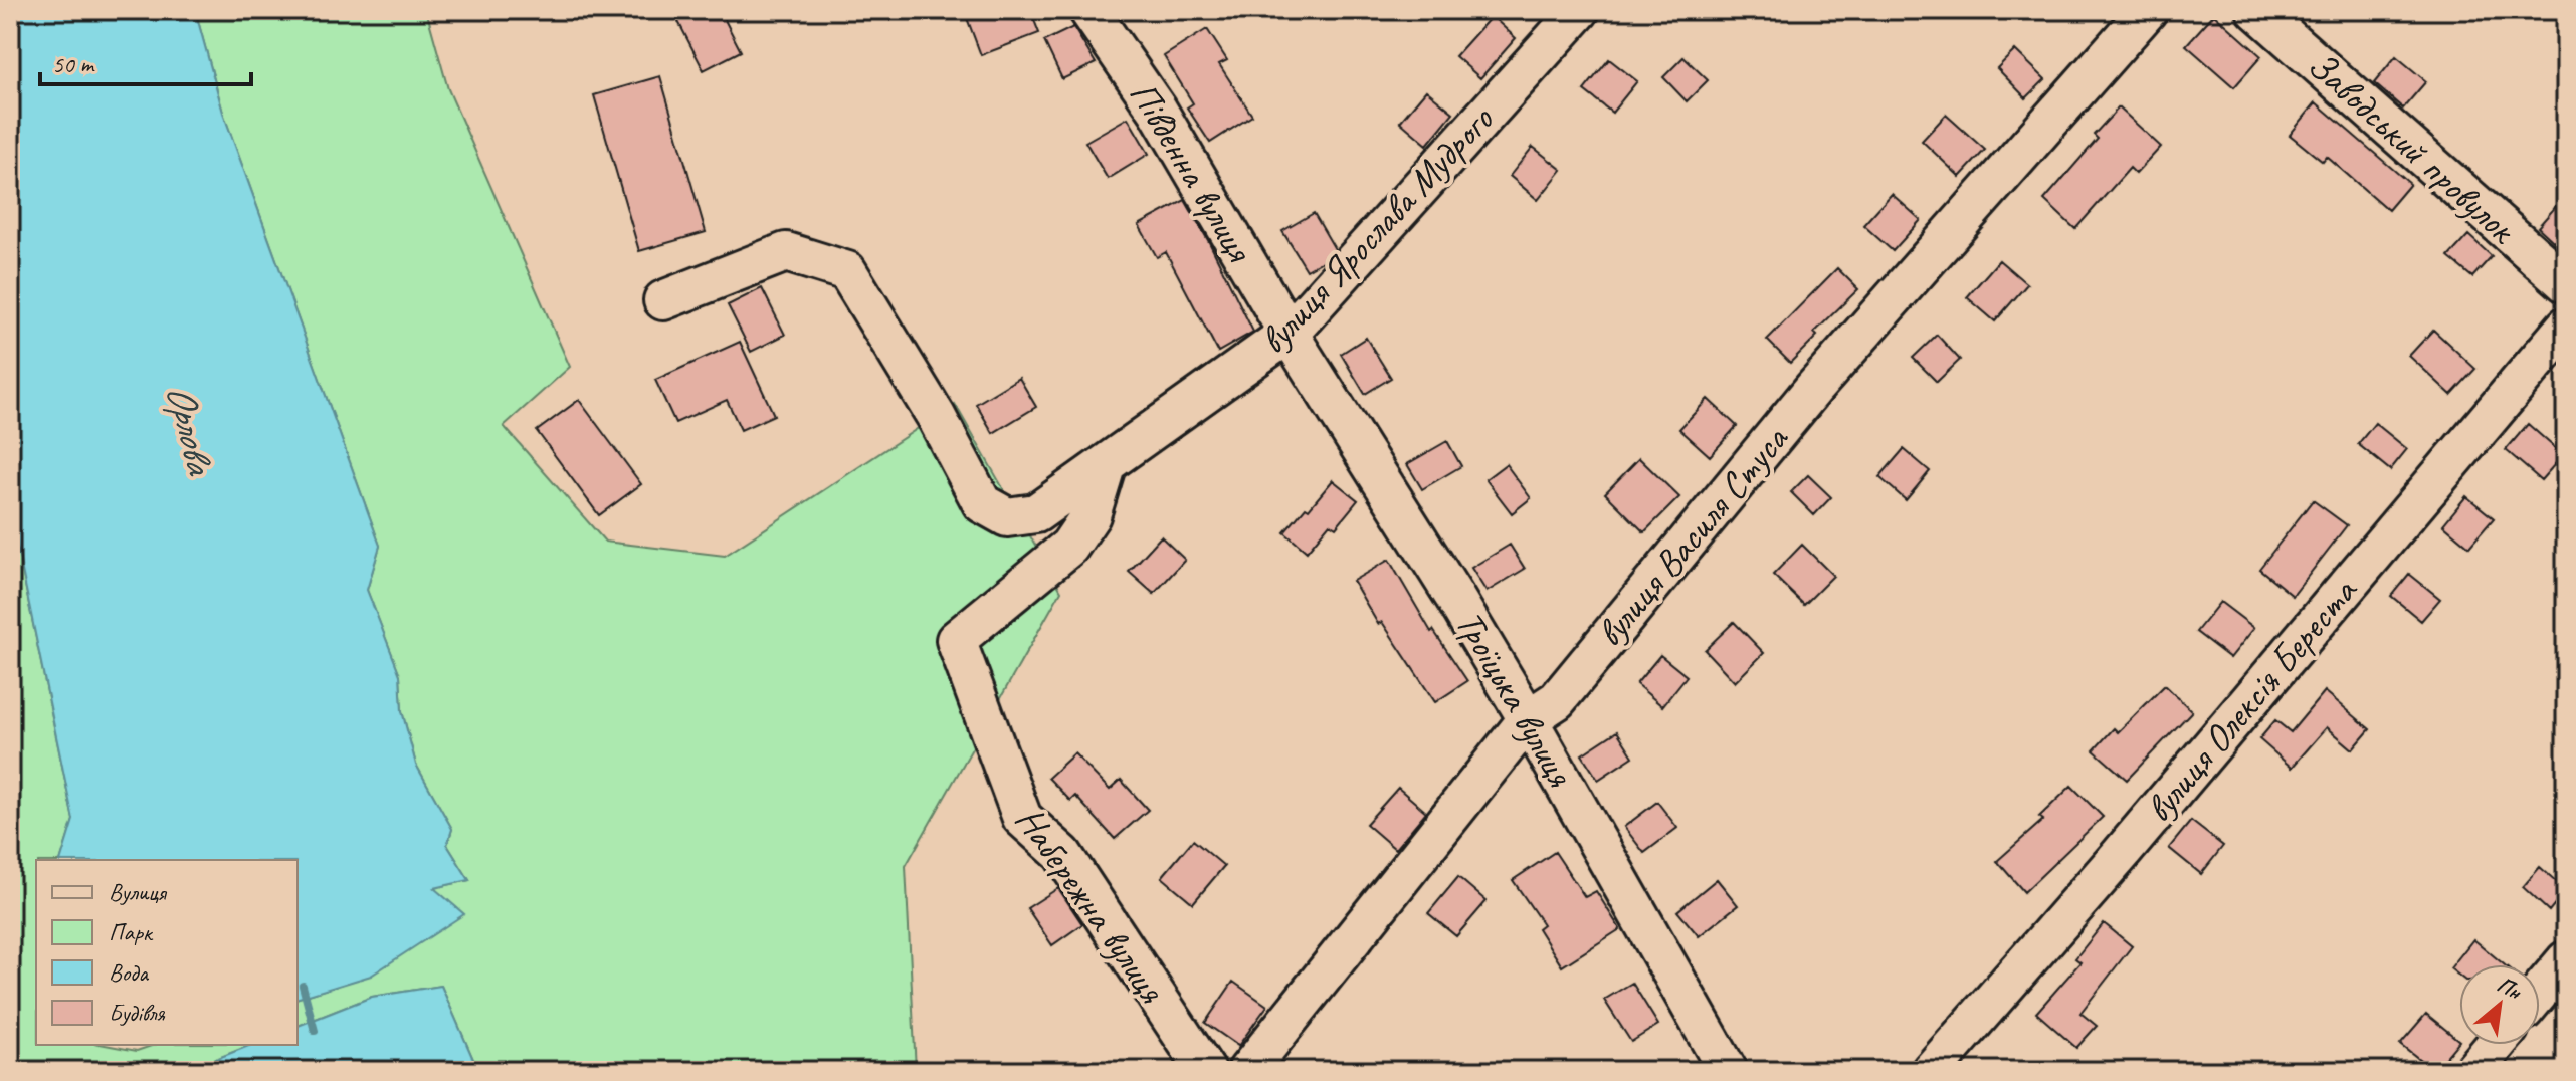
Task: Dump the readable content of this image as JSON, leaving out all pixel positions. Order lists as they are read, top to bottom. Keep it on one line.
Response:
{"streets":{"street":["Заводський провулок","Південна вулиця","вулиця Ярослава Мудрого","вулиця Василя Стуса","Троїцька вулиця","вулиця Олексія Береста","Набережна вулиця"]},"crossings":[["Південна вулиця","вулиця Ярослава Мудрого"],["Південна вулиця","Троїцька вулиця"],["вулиця Ярослава Мудрого","Троїцька вулиця"],["вулиця Ярослава Мудрого","Набережна вулиця"],["вулиця Василя Стуса","Троїцька вулиця"]],"water":["Орлова"],"legend":["Вулиця","Парк","Вода","Будівля"],"scale_bar":"50 m","north":"top right"}
